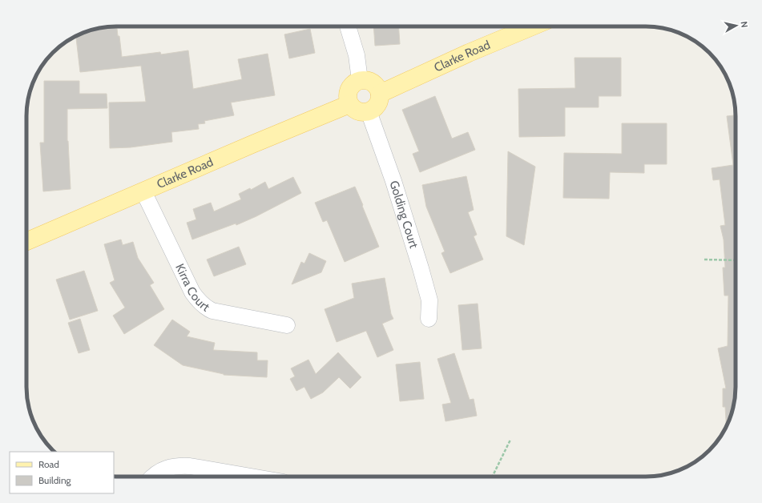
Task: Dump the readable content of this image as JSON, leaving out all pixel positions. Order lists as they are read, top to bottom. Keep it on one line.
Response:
{"streets":{"main road":["Clarke Road"],"street":["Golding Court","Kirra Court"]},"crossings":[["Clarke Road","Golding Court"],["Clarke Road","Kirra Court"]],"legend":["Road","Building"],"north":"right"}
